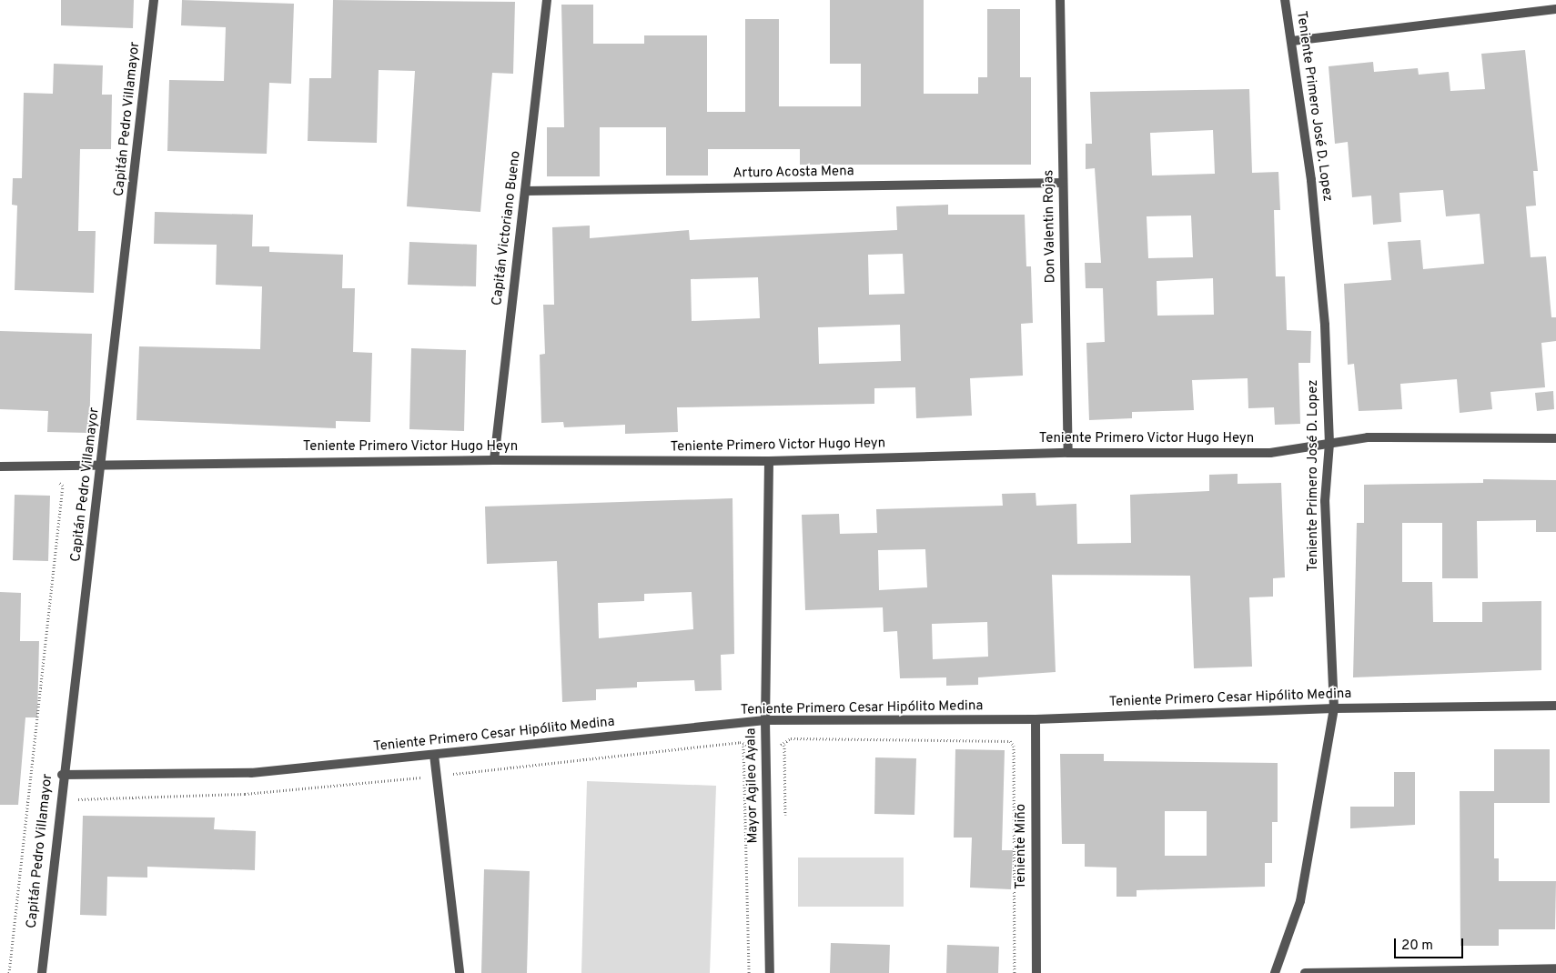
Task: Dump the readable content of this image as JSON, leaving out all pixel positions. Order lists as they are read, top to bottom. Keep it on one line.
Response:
{"streets":{"street":["Teniente Primero José D. Lopez","Capitán Pedro Villamayor","Arturo Acosta Mena","Don Valentin Rojas","Capitán Victoriano Bueno","Teniente Primero Victor Hugo Heyn","Teniente Primero Cesar Hipólito Medina","Mayor Agileo Ayala","Teniente Miño"]},"crossings":[["Teniente Primero José D. Lopez","Teniente Primero Victor Hugo Heyn"],["Teniente Primero José D. Lopez","Teniente Primero Cesar Hipólito Medina"],["Capitán Pedro Villamayor","Teniente Primero Victor Hugo Heyn"],["Capitán Pedro Villamayor","Teniente Primero Cesar Hipólito Medina"],["Arturo Acosta Mena","Don Valentin Rojas"],["Arturo Acosta Mena","Capitán Victoriano Bueno"],["Don Valentin Rojas","Teniente Primero Victor Hugo Heyn"],["Capitán Victoriano Bueno","Teniente Primero Victor Hugo Heyn"],["Teniente Primero Victor Hugo Heyn","Mayor Agileo Ayala"],["Teniente Primero Cesar Hipólito Medina","Mayor Agileo Ayala"],["Teniente Primero Cesar Hipólito Medina","Teniente Miño"]],"scale_bar":"20 m"}
